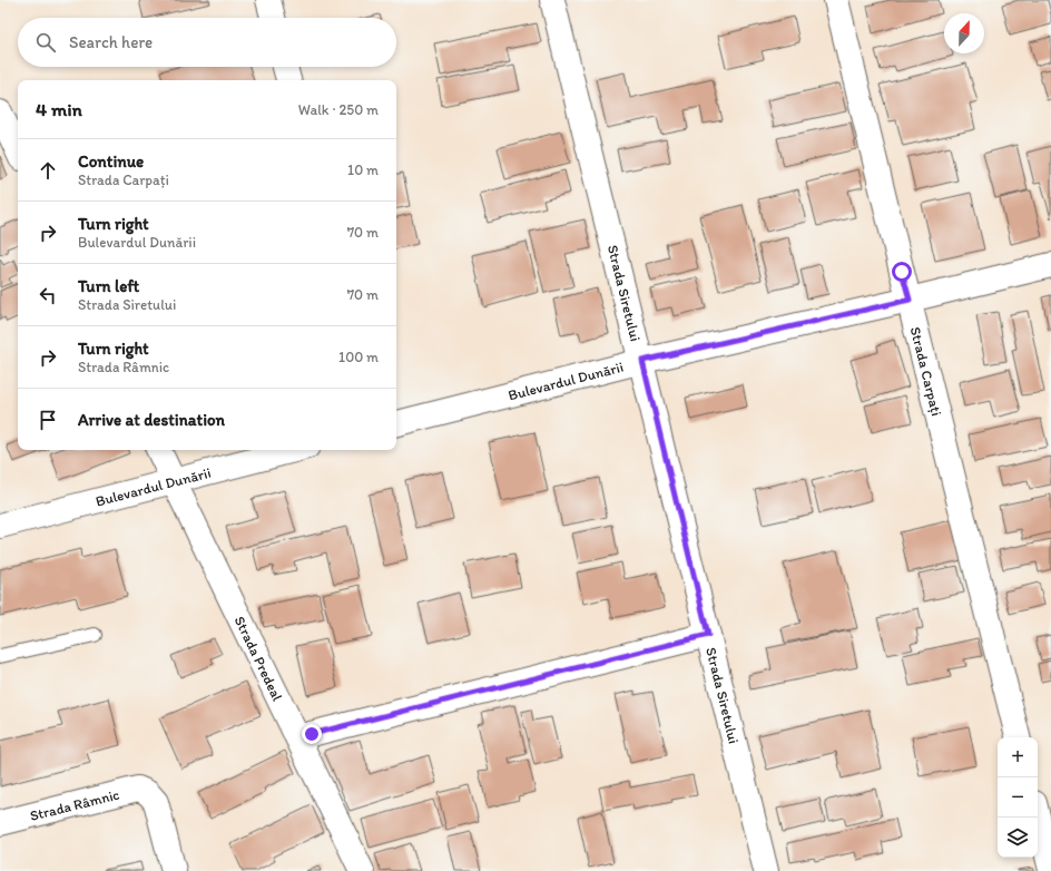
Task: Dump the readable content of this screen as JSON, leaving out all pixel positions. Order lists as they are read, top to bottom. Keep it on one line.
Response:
{"streets":{"street":["Strada Siretului","Strada Carpați","Bulevardul Dunării","Strada Predeal","Strada Râmnic"]},"crossings":[["Strada Siretului","Bulevardul Dunării"],["Strada Carpați","Bulevardul Dunării"],["Bulevardul Dunării","Strada Predeal"]],"north":"top","page":{"search":"Search here","heading":["4 min","Walk · 250 m"],"list":[["Continue","Strada Carpați","10 m"],["Turn right","Bulevardul Dunării","70 m"],["Turn left","Strada Siretului","70 m"],["Turn right","Strada Râmnic","100 m"],"Arrive at destination"],"map_buttons":["+","−"]}}
